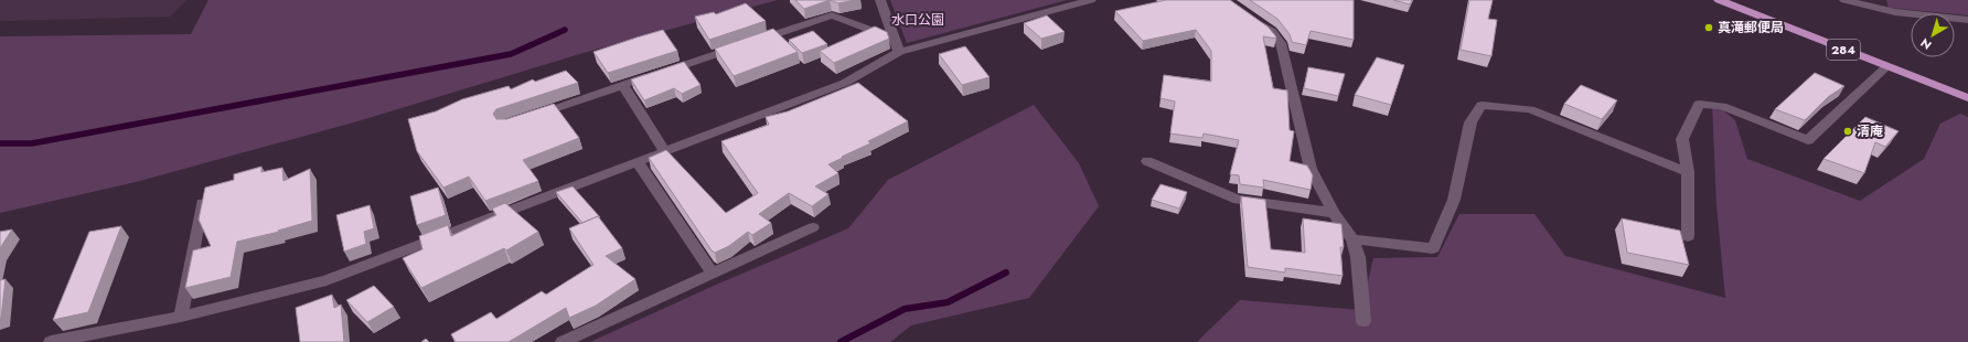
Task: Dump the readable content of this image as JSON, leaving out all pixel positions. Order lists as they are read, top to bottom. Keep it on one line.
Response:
{"streets":{"highway":["284"]},"parks":["水口公園"],"places":["真滝郵便局","清庵"],"north":"bottom left"}
